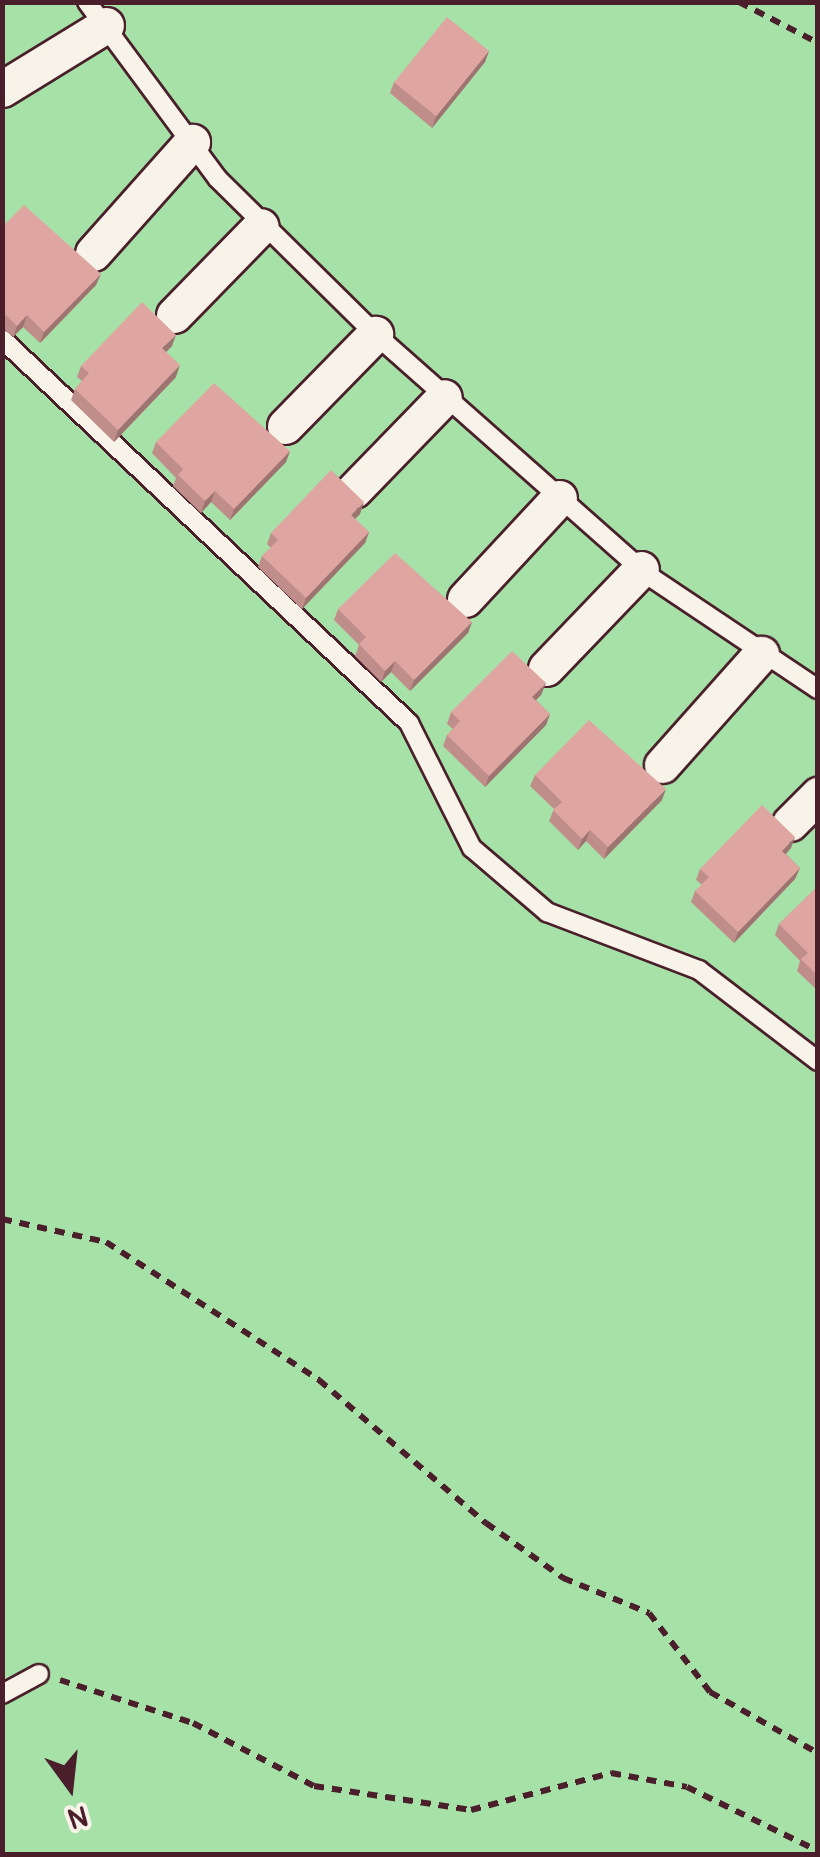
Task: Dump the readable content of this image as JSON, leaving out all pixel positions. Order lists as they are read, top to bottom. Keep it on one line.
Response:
{"north":"bottom"}
